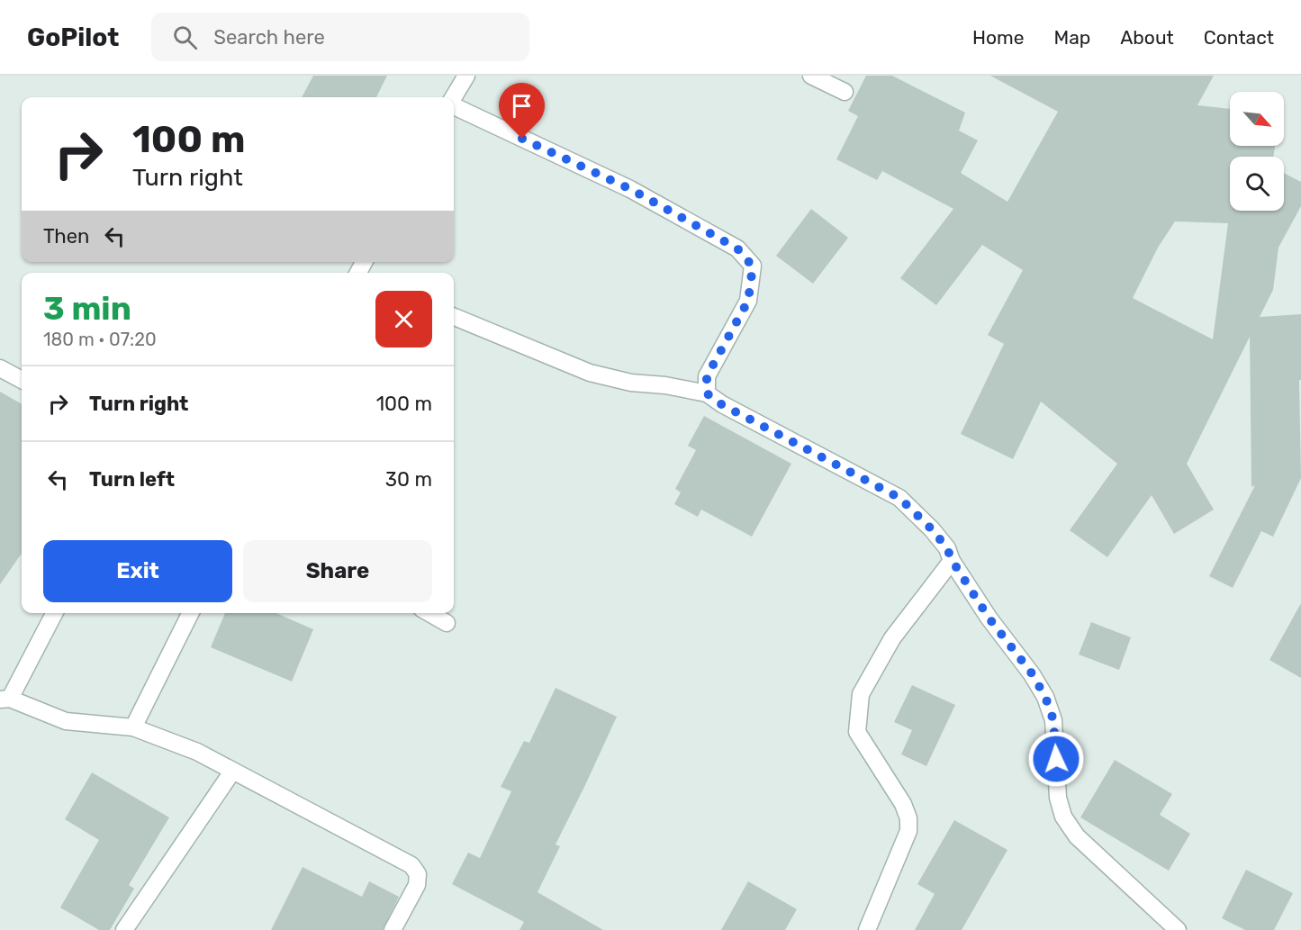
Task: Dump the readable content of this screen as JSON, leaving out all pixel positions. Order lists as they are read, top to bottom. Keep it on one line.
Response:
{"north":"bottom right","page":{"header":"GoPilot","search":"Search here","nav":["Home","Map","About","Contact"],"turn":["100 m","Turn right"],"then":"Then","heading":["3 min","180 m · 07:20"],"list":[{"name":"Turn right","value":"100 m"},{"name":"Turn left","value":"30 m"}],"buttons":["Exit","Share"]}}
